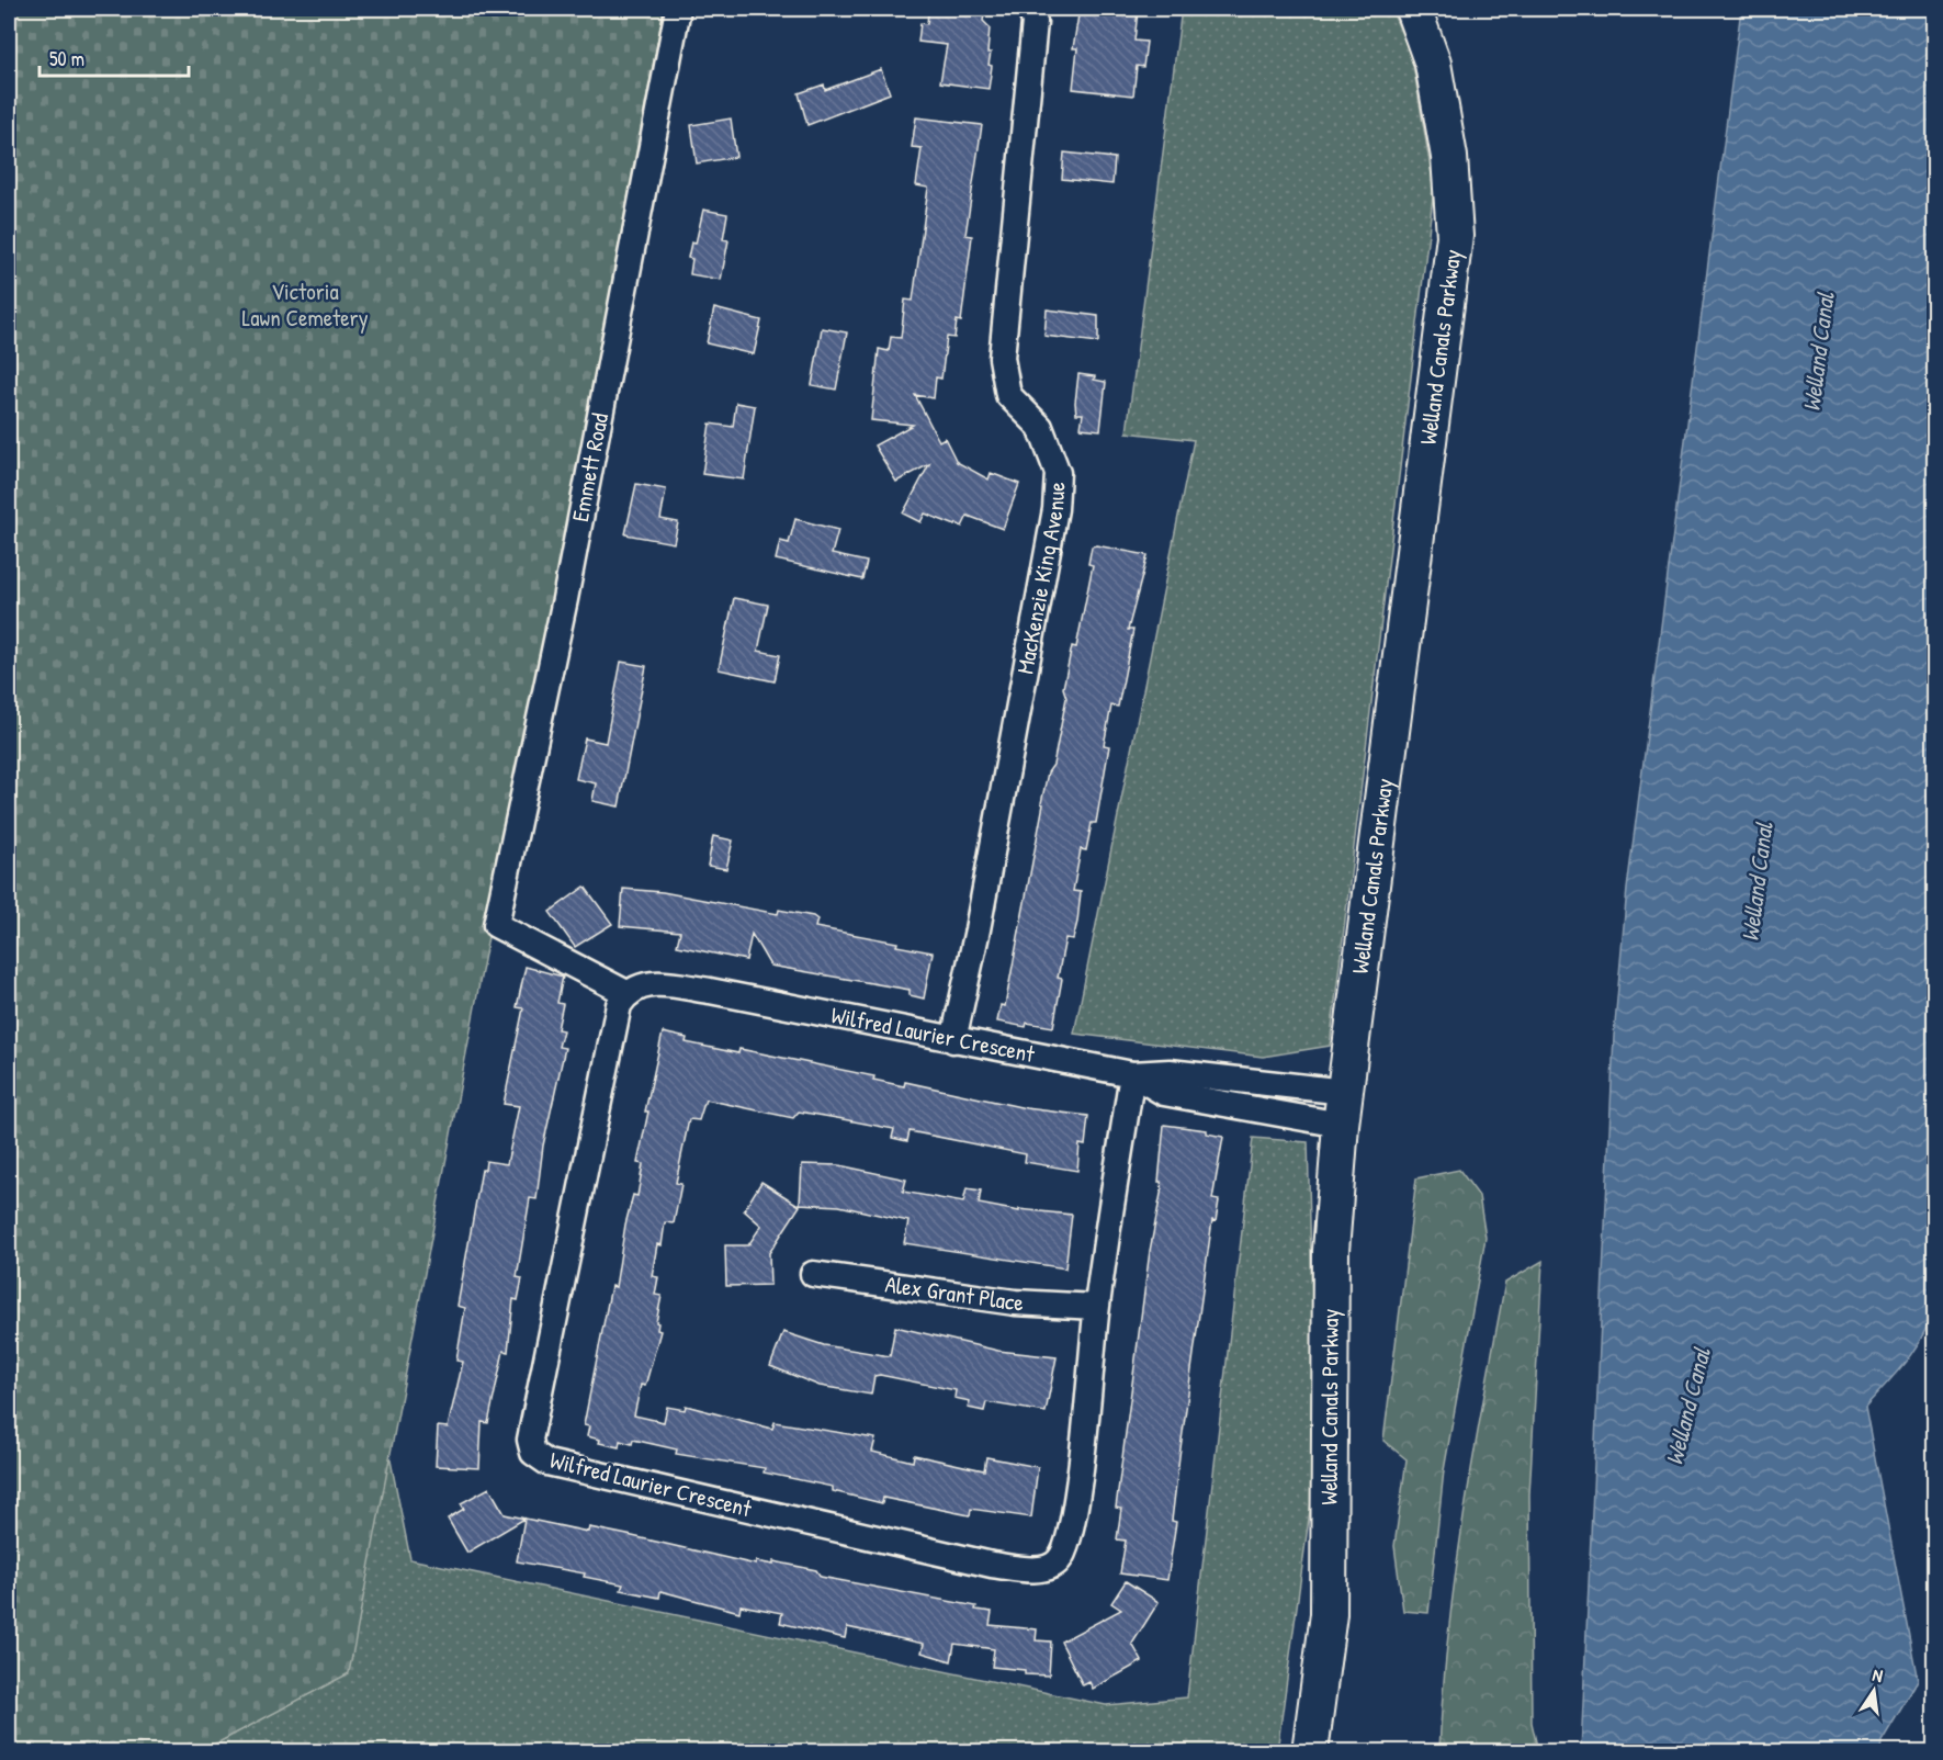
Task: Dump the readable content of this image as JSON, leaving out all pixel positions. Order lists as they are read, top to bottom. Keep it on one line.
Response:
{"streets":{"main road":["Welland Canals Parkway"],"street":["Emmett Road","MacKenzie King Avenue","Wilfred Laurier Crescent","Alex Grant Place"]},"crossings":[["Welland Canals Parkway","Wilfred Laurier Crescent"],["Emmett Road","Wilfred Laurier Crescent"],["MacKenzie King Avenue","Wilfred Laurier Crescent"],["Wilfred Laurier Crescent","Alex Grant Place"]],"water":["Welland Canal"],"parks":["Victoria Lawn Cemetery"],"scale_bar":"50 m","north":"top"}
